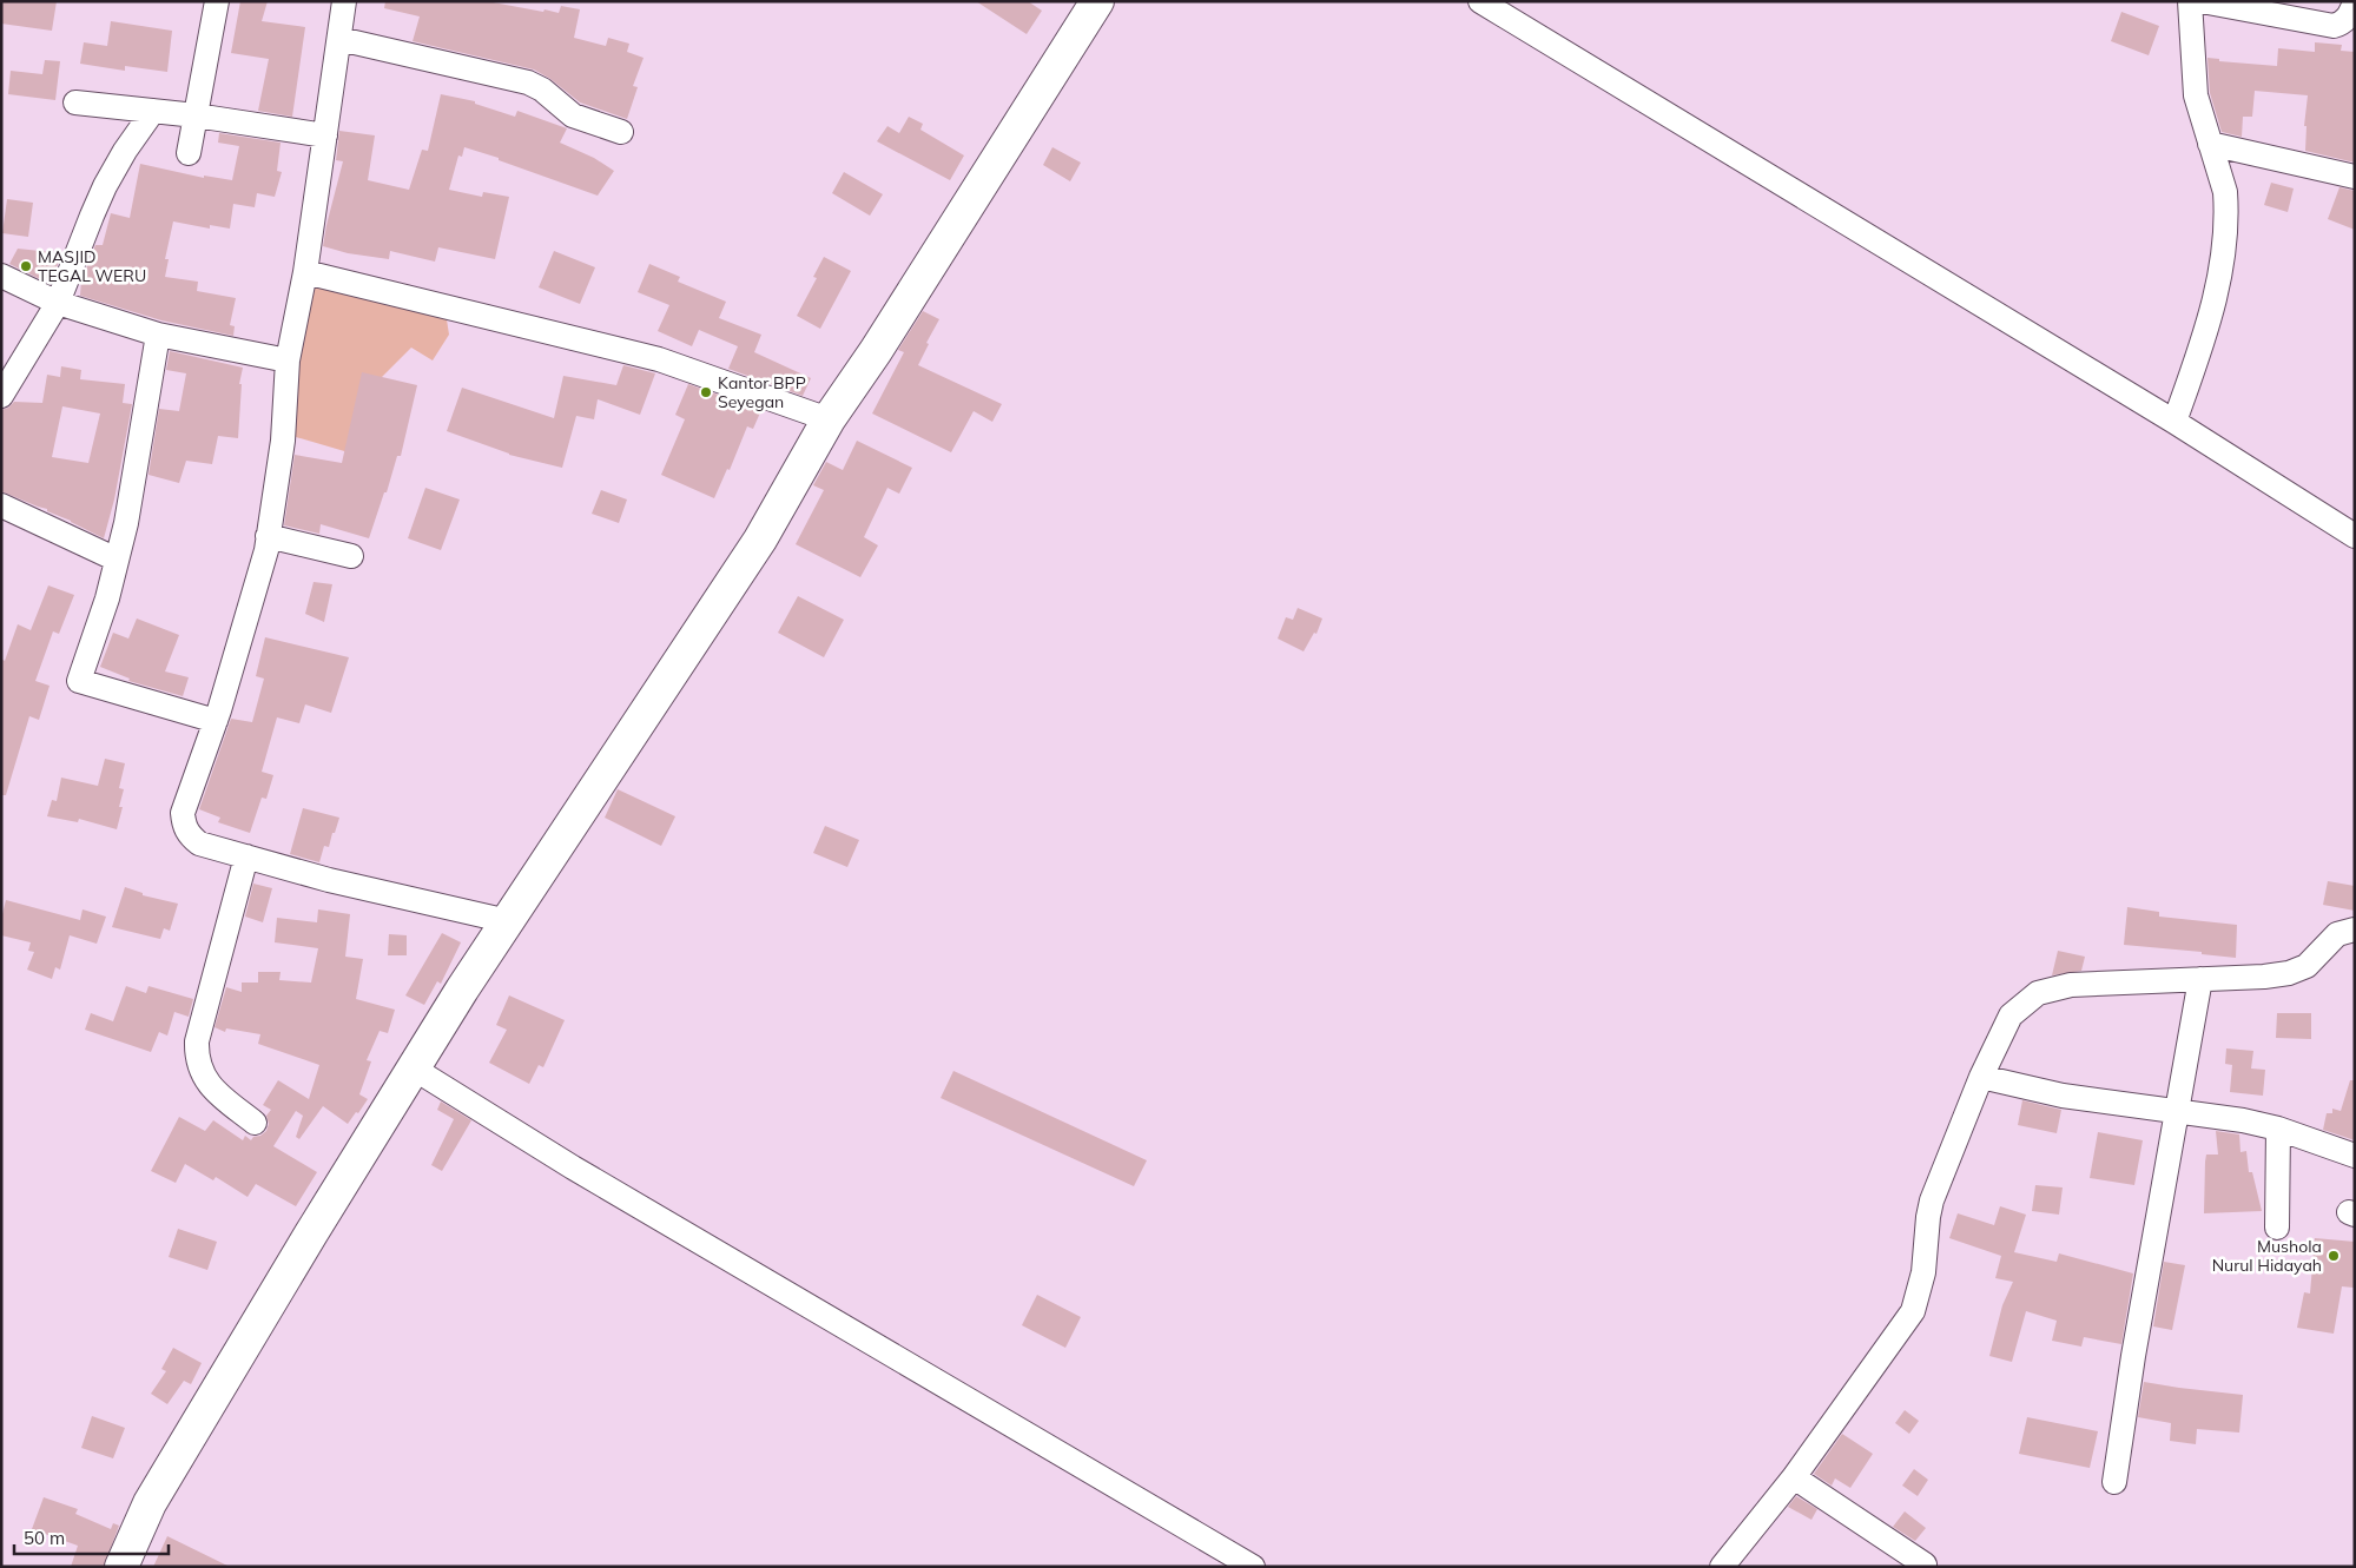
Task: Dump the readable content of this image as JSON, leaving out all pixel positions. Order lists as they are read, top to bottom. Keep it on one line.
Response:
{"places":["MASJID TEGAL WERU","Kantor BPP Seyegan","Mushola Nurul Hidayah"],"scale_bar":"50 m"}
